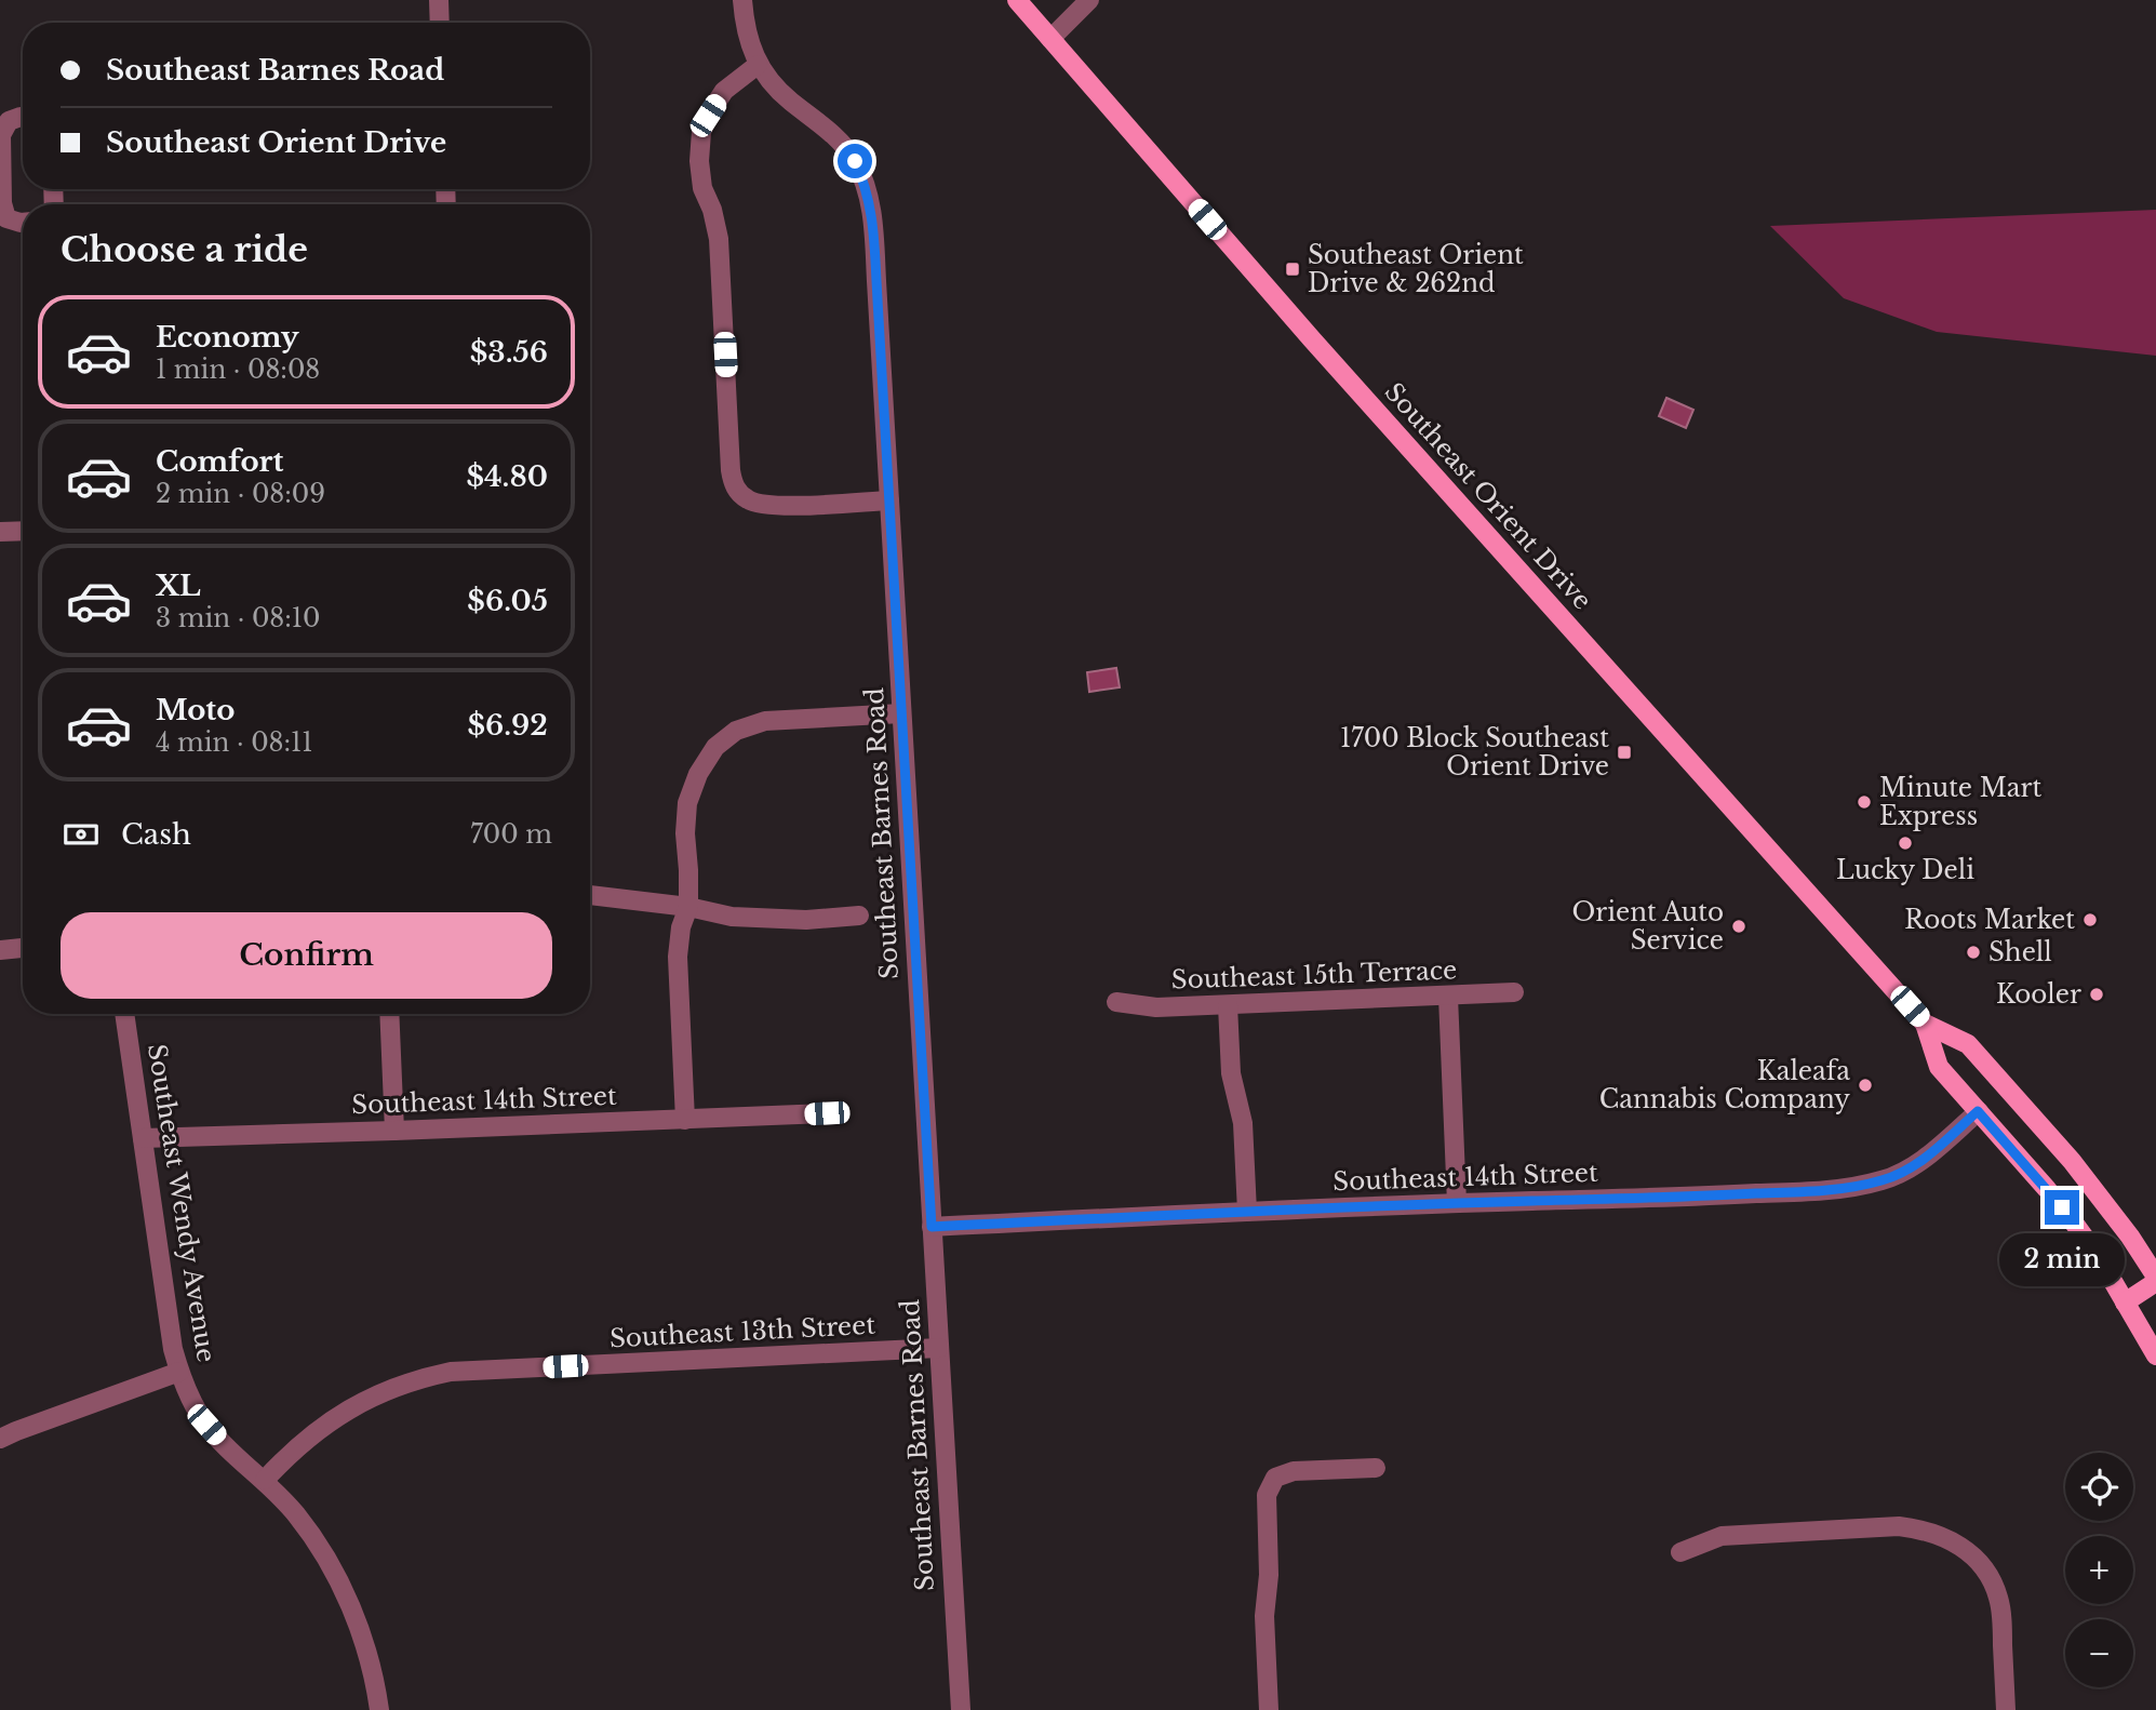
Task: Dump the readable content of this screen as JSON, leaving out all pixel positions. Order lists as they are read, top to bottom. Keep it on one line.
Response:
{"streets":{"main road":["Southeast Orient Drive"],"street":["Southeast Barnes Road","Southeast 15th Terrace","Southeast 14th Street","Southeast Wendy Avenue","Southeast 13th Street"]},"crossings":[["Southeast Orient Drive","Southeast 14th Street"],["Southeast Barnes Road","Southeast 14th Street"],["Southeast Barnes Road","Southeast 13th Street"],["Southeast 14th Street","Southeast Wendy Avenue"],["Southeast Wendy Avenue","Southeast 13th Street"]],"places":{"transit":["Southeast Orient Drive & 262nd","1700 Block Southeast Orient Drive"],"other":["Minute Mart Express","Lucky Deli","Roots Market","Orient Auto Service","Shell","Kooler","Kaleafa Cannabis Company"]},"page":{"banner":["Southeast Barnes Road","Southeast Orient Drive"],"heading":"Choose a ride","list":[{"name":"Economy","note":"1 min · 08:08","value":"$3.56"},{"name":"Comfort","note":"2 min · 08:09","value":"$4.80"},{"name":"XL","note":"3 min · 08:10","value":"$6.05"},{"name":"Moto","note":"4 min · 08:11","value":"$6.92"}],"pay":["Cash","700 m"],"buttons":"Confirm","bubble":"2 min","map_buttons":["+","−"]}}
